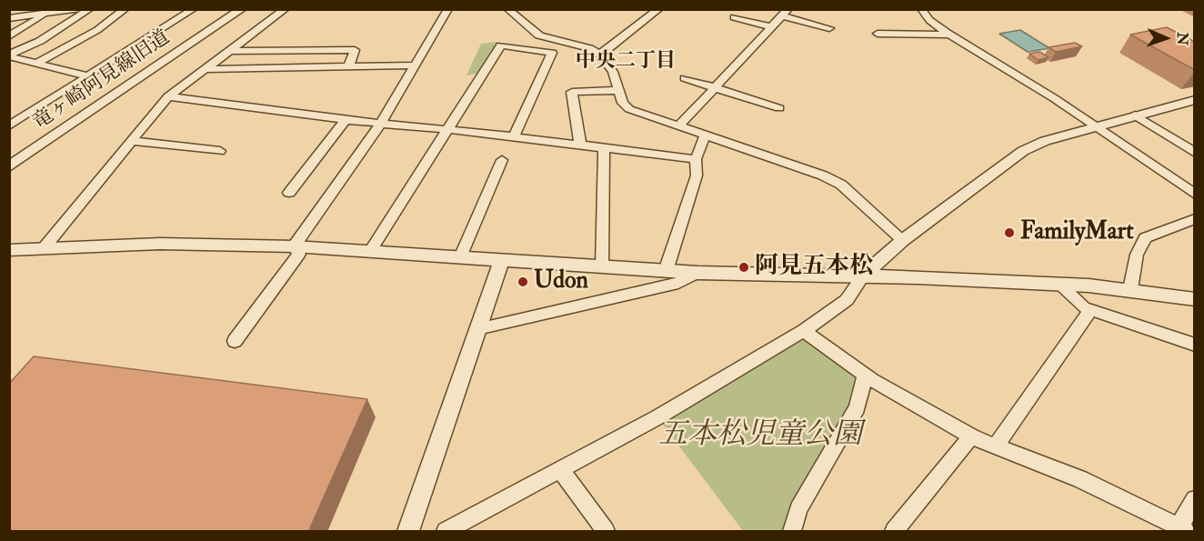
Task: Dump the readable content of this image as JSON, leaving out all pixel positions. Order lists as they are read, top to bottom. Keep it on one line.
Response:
{"streets":{"street":["竜ヶ崎阿見線旧道"]},"districts":["中央二丁目"],"parks":["五本松児童公園"],"places":["FamilyMart","阿見五本松","Udon"],"north":"right"}
